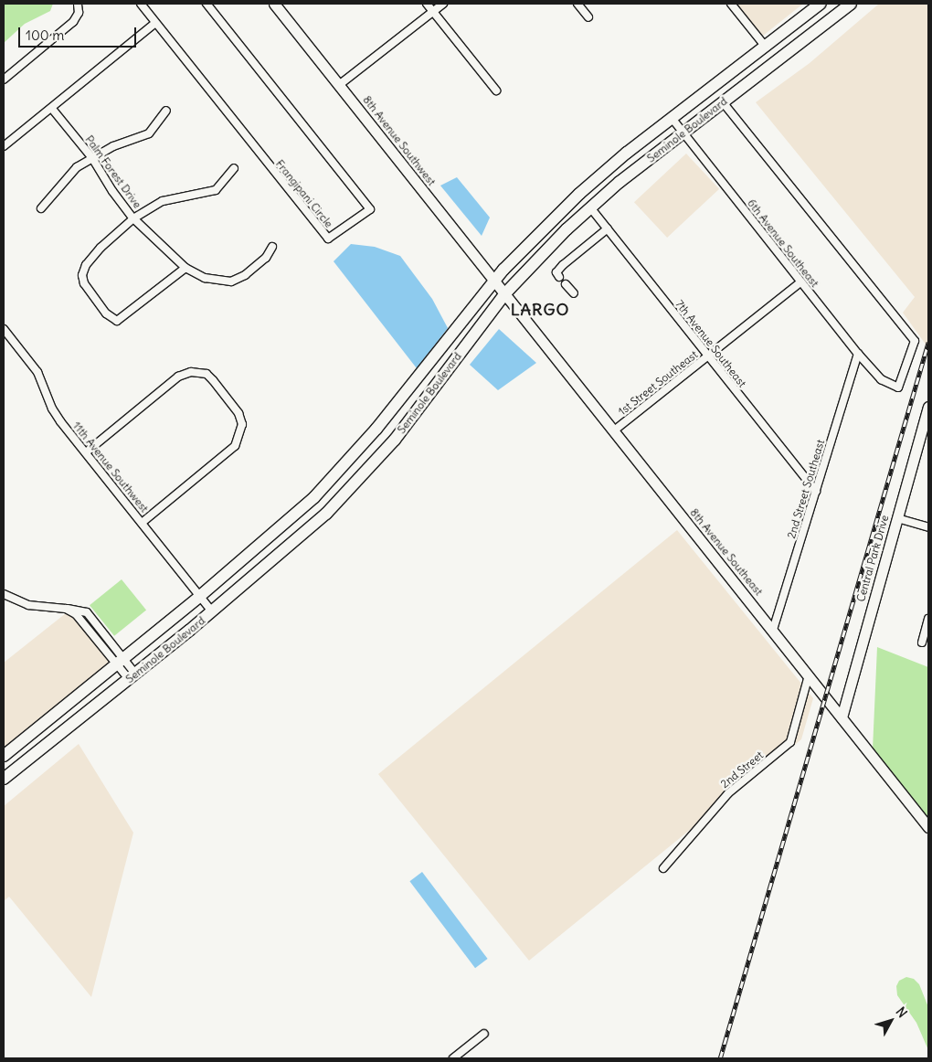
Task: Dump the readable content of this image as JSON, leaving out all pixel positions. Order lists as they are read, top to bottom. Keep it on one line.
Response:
{"streets":{"main road":["Seminole Boulevard"],"street":["8th Avenue Southwest","Palm Forest Drive","Frangipani Circle","6th Avenue Southeast","7th Avenue Southeast","1st Street Southeast","11th Avenue Southwest","2nd Street Southeast","8th Avenue Southeast","Central Park Drive","2nd Street"]},"crossings":[["Seminole Boulevard","8th Avenue Southwest"],["Seminole Boulevard","6th Avenue Southeast"],["Seminole Boulevard","7th Avenue Southeast"],["Seminole Boulevard","11th Avenue Southwest"],["Seminole Boulevard","8th Avenue Southeast"],["8th Avenue Southwest","8th Avenue Southeast"],["6th Avenue Southeast","1st Street Southeast"],["6th Avenue Southeast","2nd Street Southeast"],["7th Avenue Southeast","1st Street Southeast"],["7th Avenue Southeast","2nd Street Southeast"],["1st Street Southeast","8th Avenue Southeast"],["2nd Street Southeast","8th Avenue Southeast"],["8th Avenue Southeast","Central Park Drive"],["8th Avenue Southeast","2nd Street"]],"districts":["LARGO"],"scale_bar":"100 m","north":"top right"}
